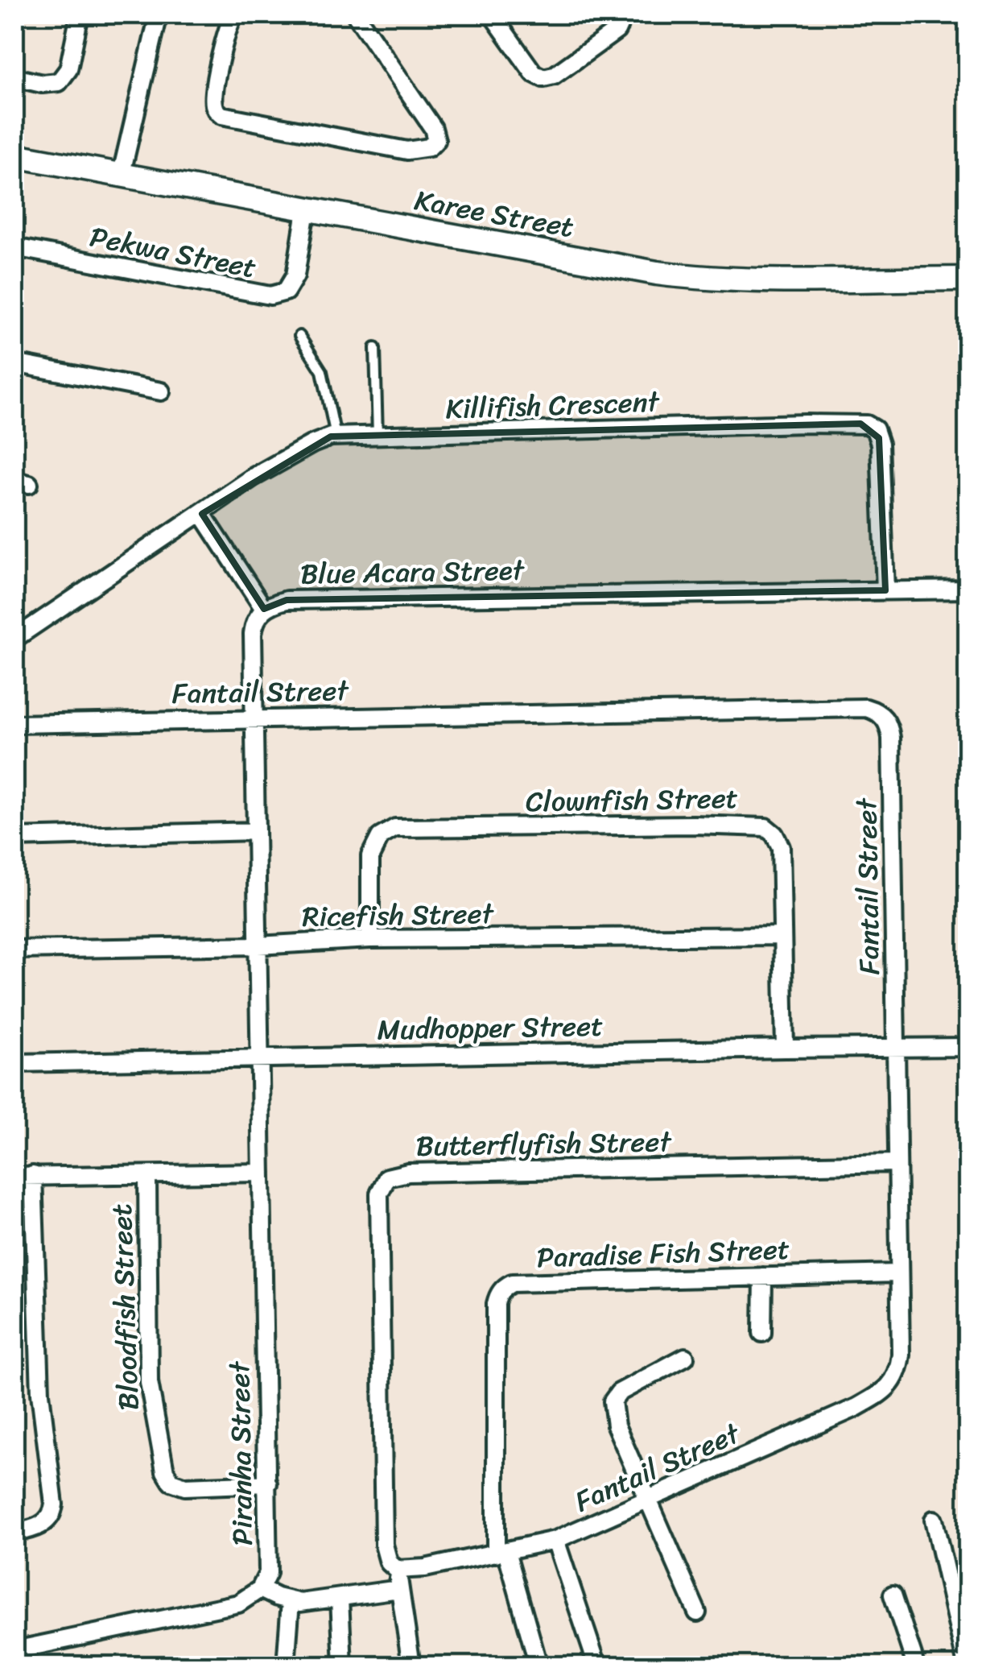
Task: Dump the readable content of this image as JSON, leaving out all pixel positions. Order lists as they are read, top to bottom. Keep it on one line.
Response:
{"streets":{"street":["Karee Street","Pekwa Street","Killifish Crescent","Blue Acara Street","Fantail Street","Clownfish Street","Ricefish Street","Mudhopper Street","Butterflyfish Street","Paradise Fish Street","Bloodfish Street","Piranha Street"]},"crossings":[["Karee Street","Pekwa Street"],["Killifish Crescent","Blue Acara Street"],["Blue Acara Street","Fantail Street"],["Blue Acara Street","Ricefish Street"],["Blue Acara Street","Mudhopper Street"],["Blue Acara Street","Piranha Street"],["Fantail Street","Mudhopper Street"],["Fantail Street","Butterflyfish Street"],["Fantail Street","Paradise Fish Street"],["Clownfish Street","Ricefish Street"],["Clownfish Street","Mudhopper Street"],["Mudhopper Street","Piranha Street"],["Bloodfish Street","Piranha Street"]]}
